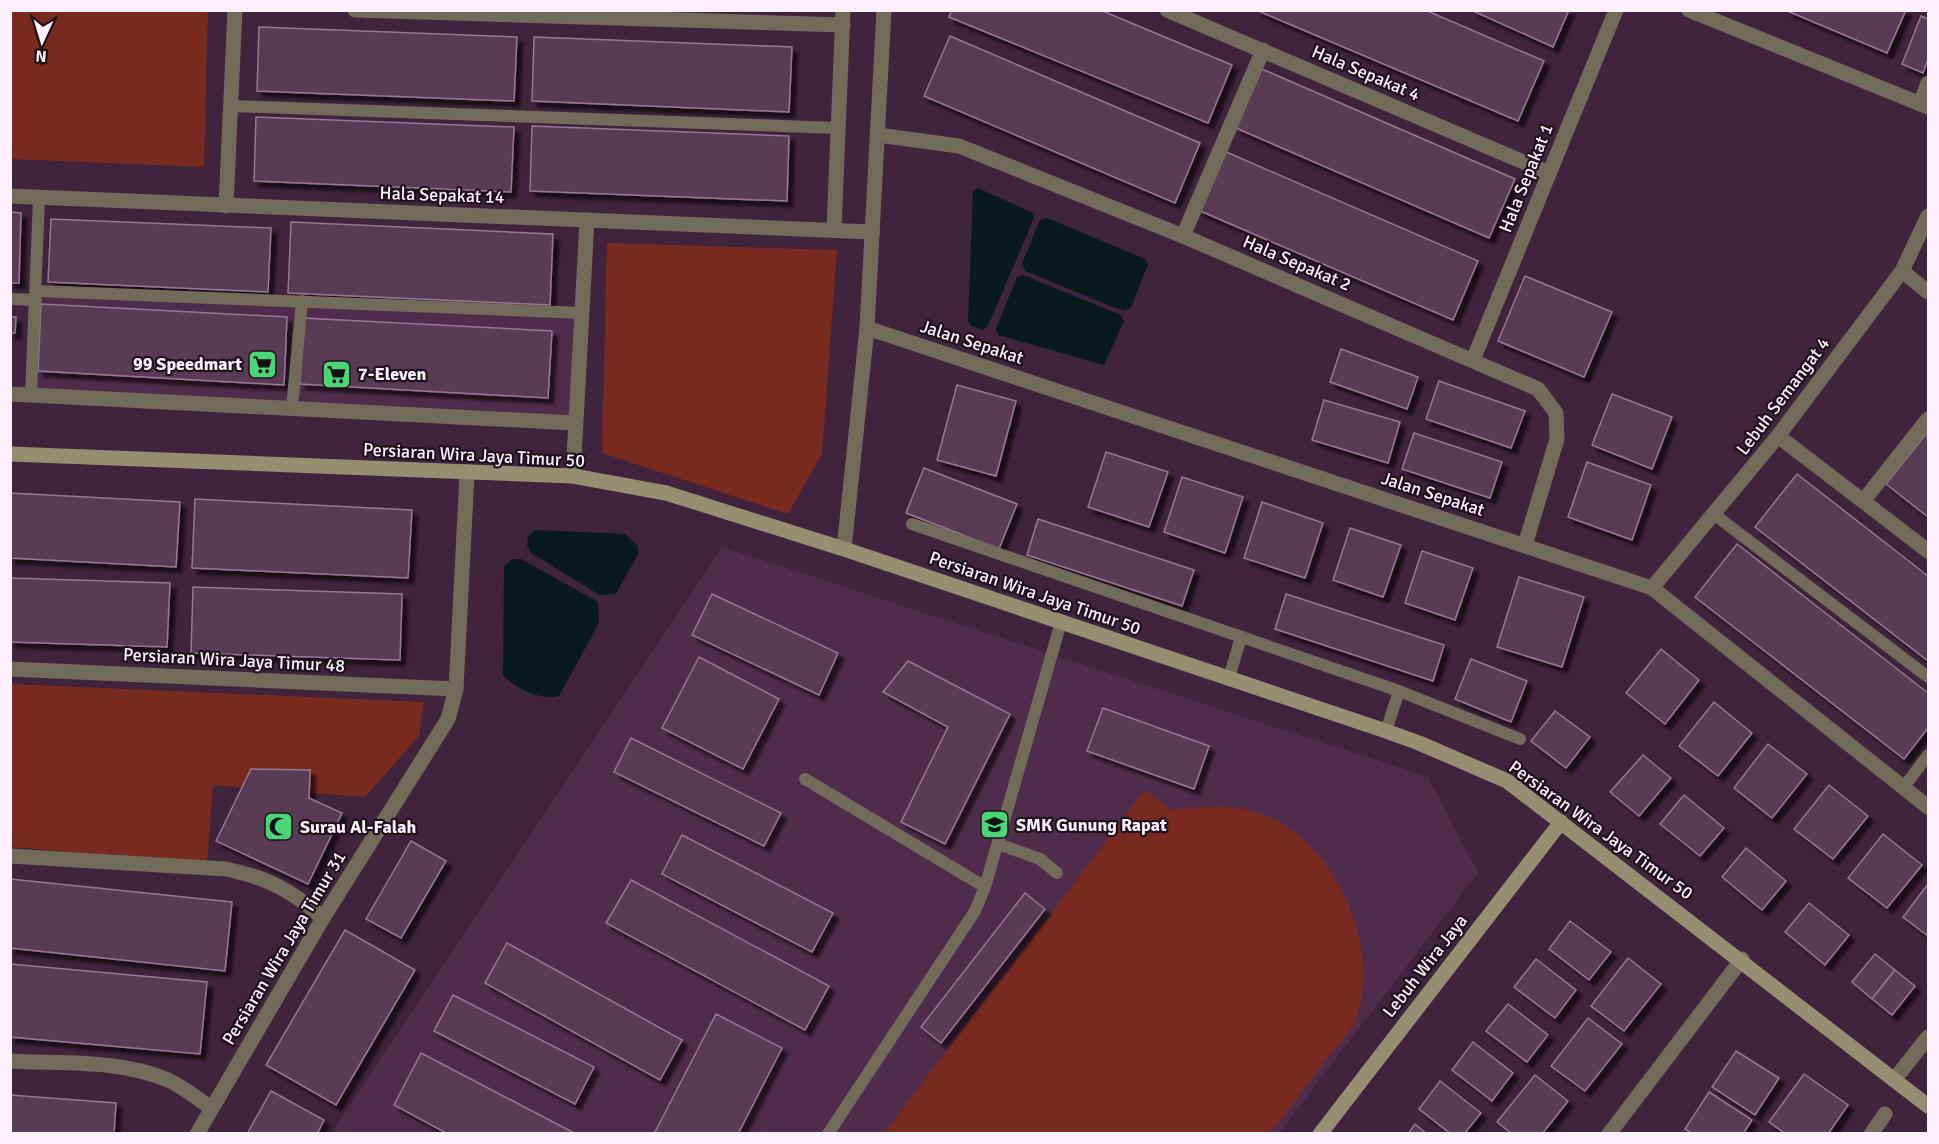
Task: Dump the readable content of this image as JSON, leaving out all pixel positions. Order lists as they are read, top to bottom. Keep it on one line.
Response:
{"streets":{"street":["Hala Sepakat 4","Hala Sepakat 1","Hala Sepakat 14","Hala Sepakat 2","Jalan Sepakat","Lebuh Semangat 4","Persiaran Wira Jaya Timur 50","Persiaran Wira Jaya Timur 48","Persiaran Wira Jaya Timur 31","Lebuh Wira Jaya"]},"crossings":[["Hala Sepakat 4","Hala Sepakat 1"],["Hala Sepakat 1","Hala Sepakat 2"],["Hala Sepakat 2","Jalan Sepakat"],["Jalan Sepakat","Lebuh Semangat 4"],["Persiaran Wira Jaya Timur 50","Persiaran Wira Jaya Timur 31"],["Persiaran Wira Jaya Timur 50","Lebuh Wira Jaya"],["Persiaran Wira Jaya Timur 48","Persiaran Wira Jaya Timur 31"]],"places":{"supermarket":["99 Speedmart","7-Eleven"],"school or university":["SMK Gunung Rapat"],"mosque":["Surau Al-Falah"]},"north":"bottom"}
